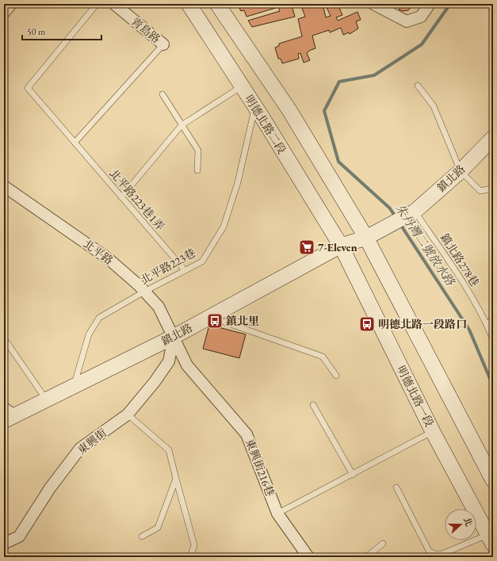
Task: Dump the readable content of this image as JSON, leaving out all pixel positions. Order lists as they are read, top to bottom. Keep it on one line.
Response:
{"streets":{"street":["青島路","明德北路二段","鎮北路","北平路","明德北路一段","東興街","東興街216巷"],"lane":["北平路223巷1弄","鎮北路278巷","北平路223巷"]},"crossings":[["明德北路二段","鎮北路"],["明德北路二段","北平路223巷"],["明德北路二段","明德北路一段"],["鎮北路","北平路"],["鎮北路","鎮北路278巷"],["鎮北路","北平路223巷"],["鎮北路","明德北路一段"],["鎮北路","東興街"],["鎮北路","東興街216巷"],["北平路223巷1弄","北平路223巷"],["北平路","北平路223巷"],["北平路","東興街"],["北平路","東興街216巷"],["東興街","東興街216巷"]],"water":["朱丹灣二號放水路"],"places":{"supermarket":["7-Eleven"],"bus stop":["鎮北里","明德北路一段路口"]},"scale_bar":"50 m","north":"right"}
